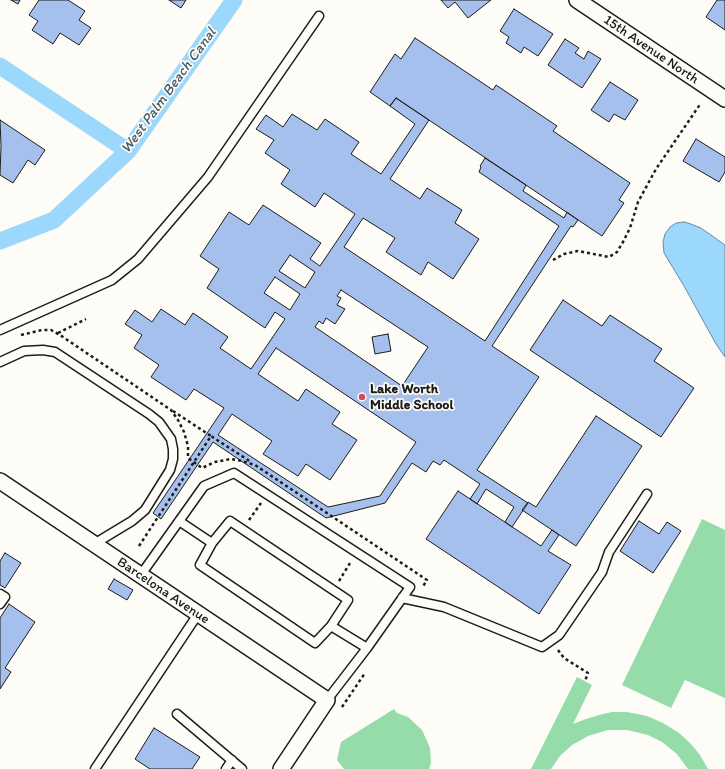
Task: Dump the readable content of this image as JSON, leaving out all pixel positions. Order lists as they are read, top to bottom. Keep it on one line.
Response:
{"streets":{"street":["15th Avenue North","Barcelona Avenue"]},"water":["West Palm Beach Canal"],"places":["Lake Worth Middle School"]}
